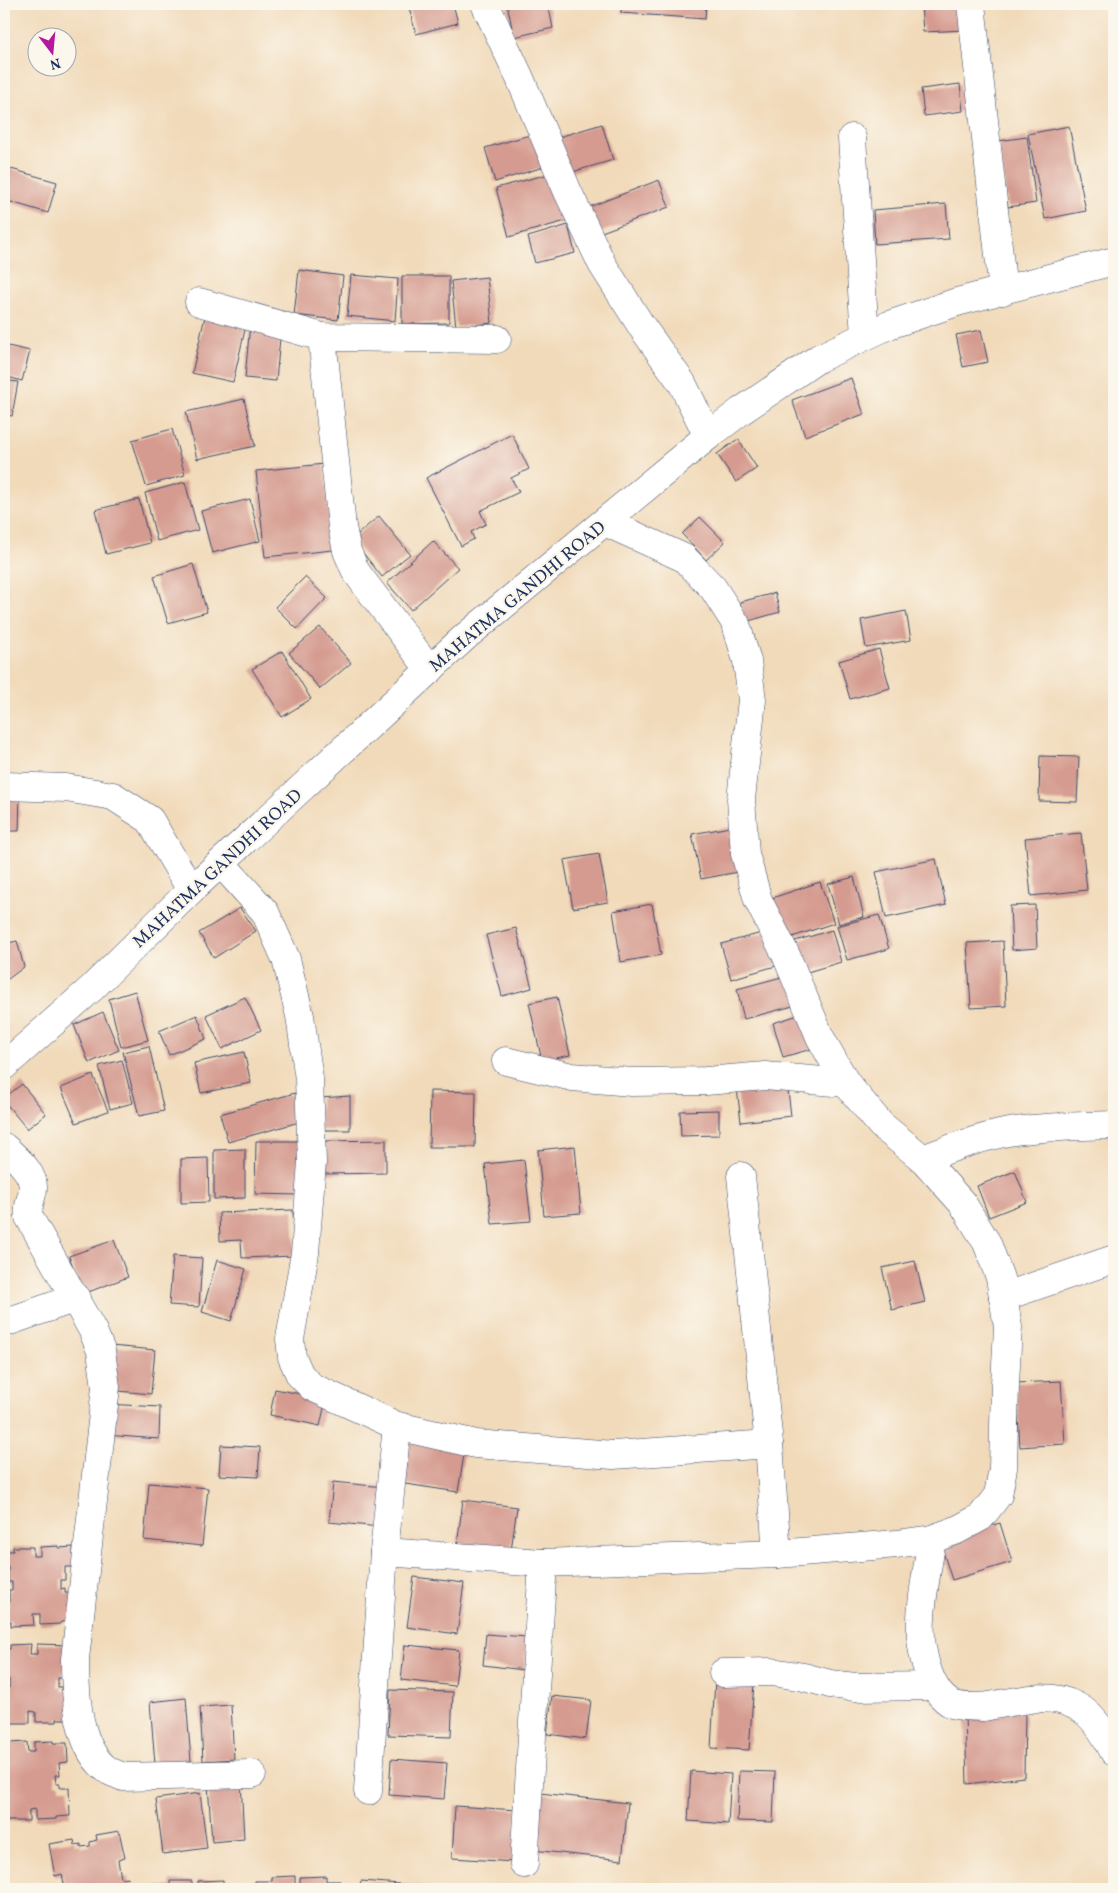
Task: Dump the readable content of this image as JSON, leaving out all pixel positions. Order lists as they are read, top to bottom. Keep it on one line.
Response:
{"streets":{"street":["MAHATMA GANDHI ROAD"]},"north":"bottom"}
